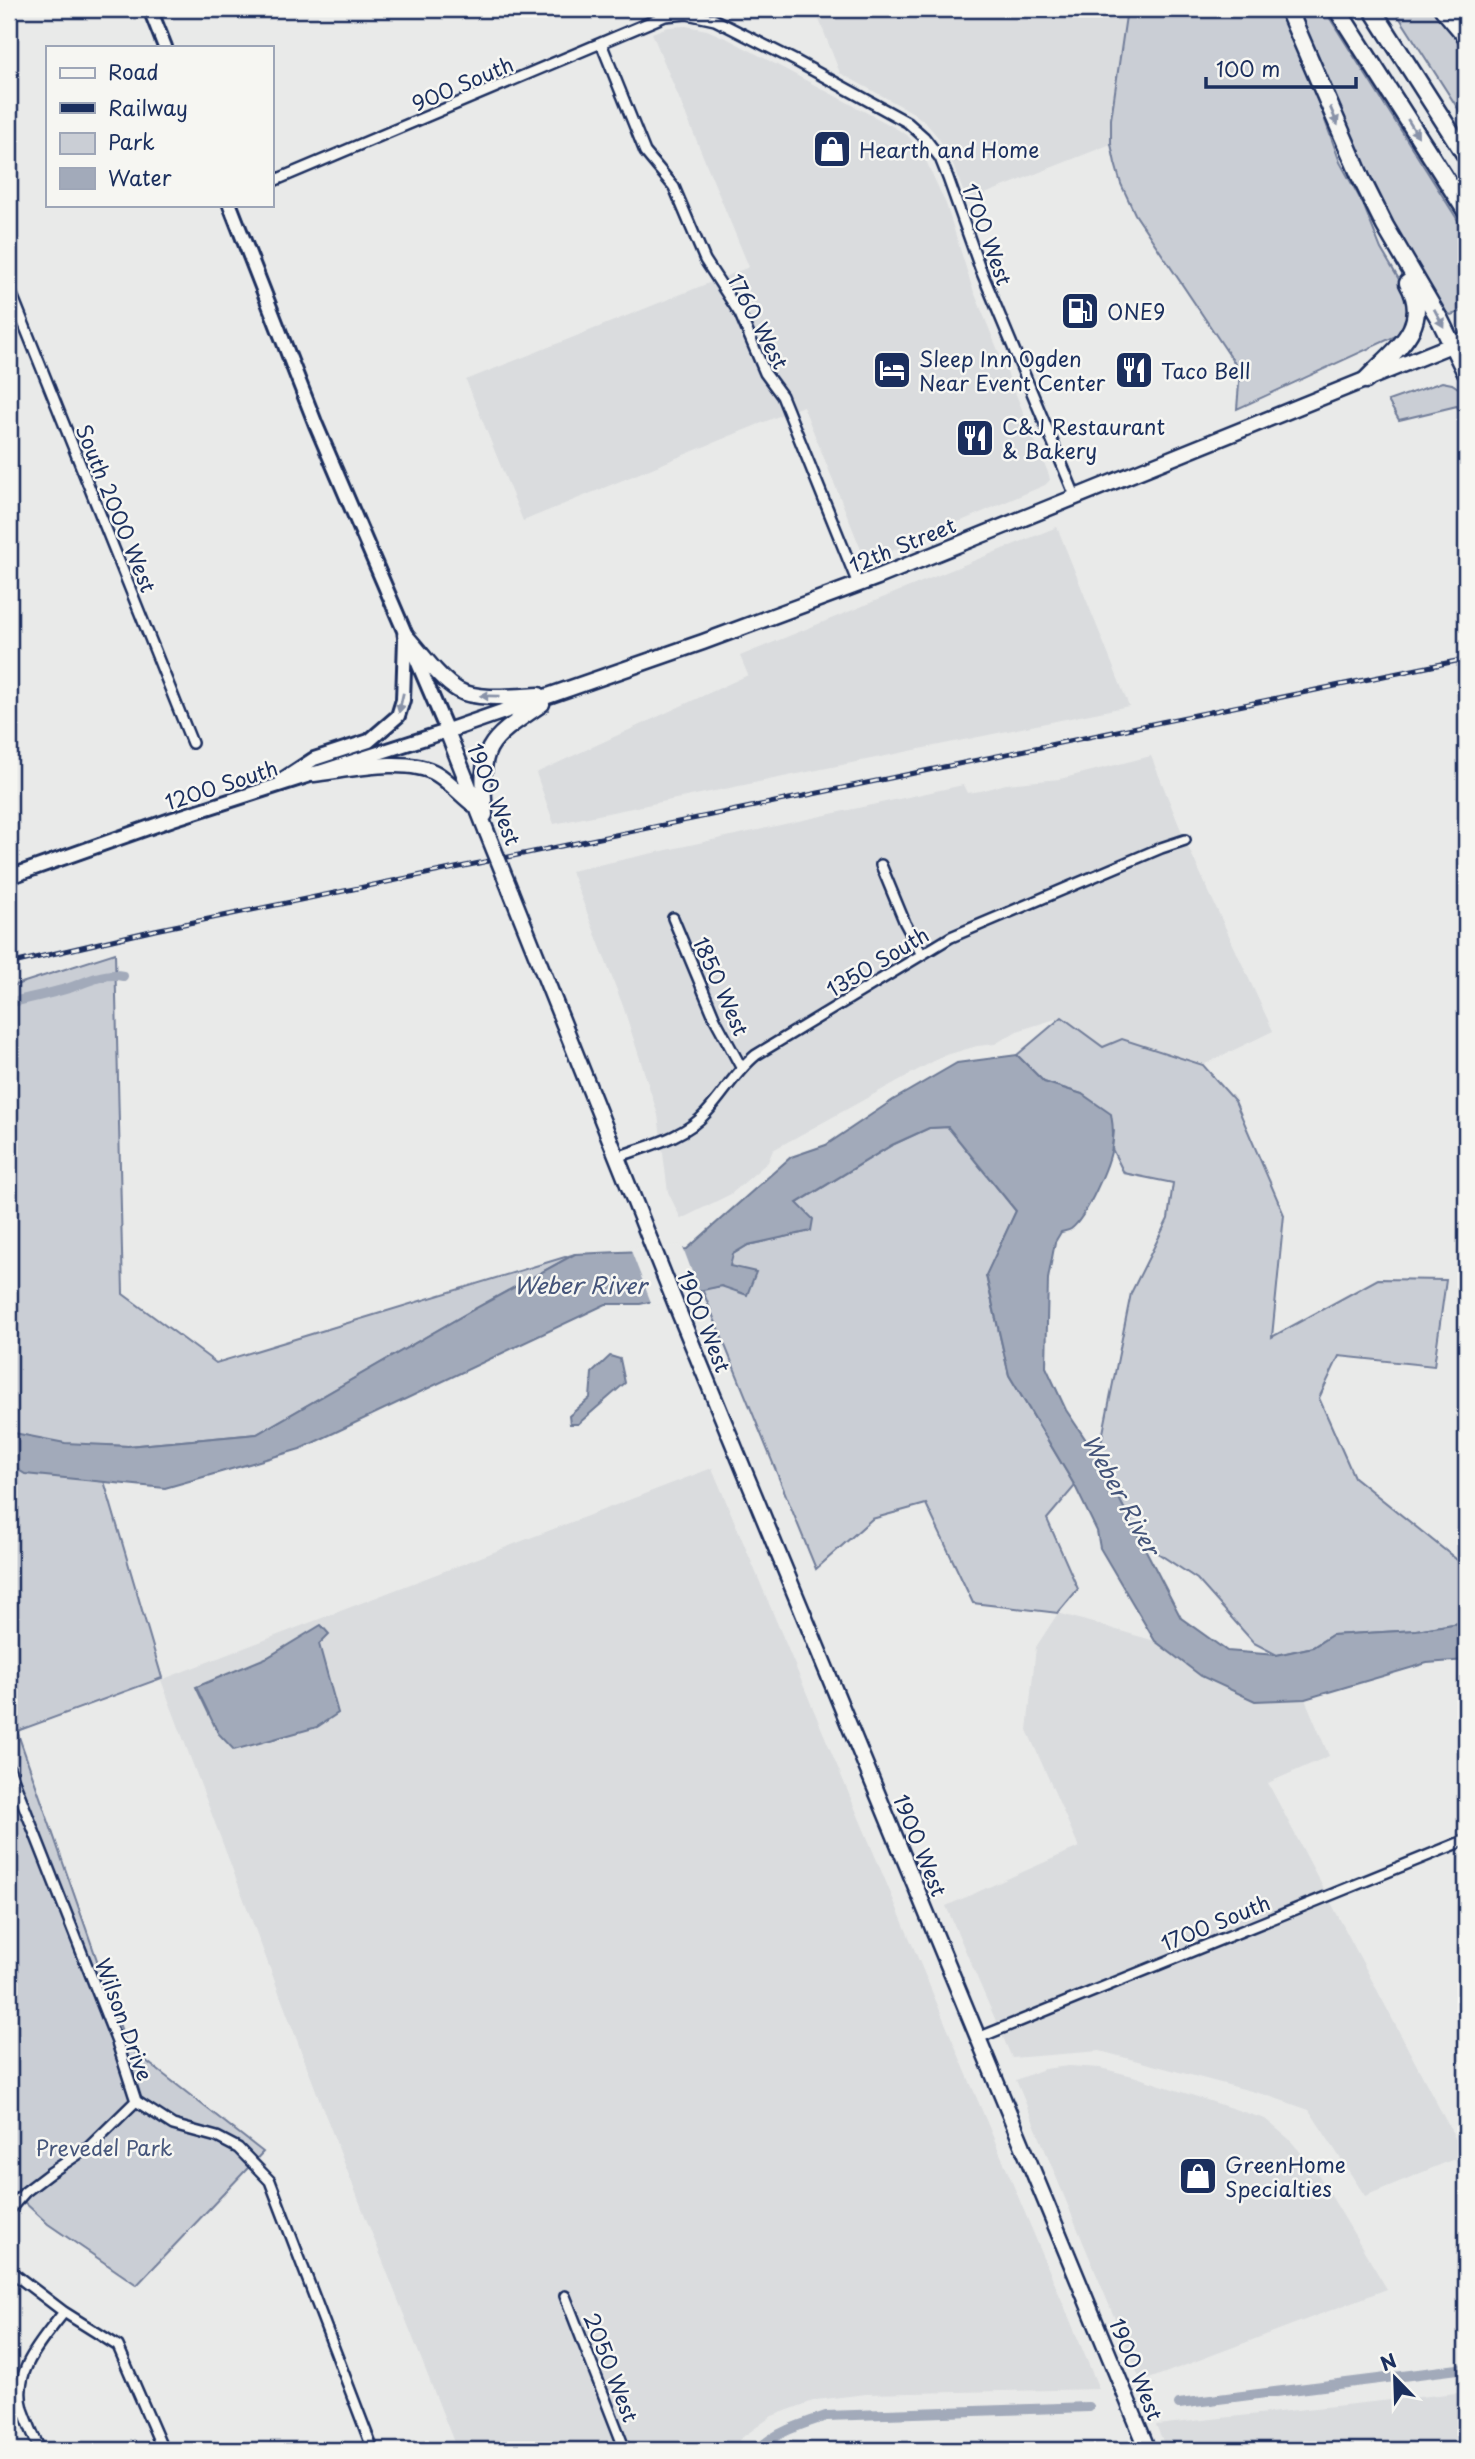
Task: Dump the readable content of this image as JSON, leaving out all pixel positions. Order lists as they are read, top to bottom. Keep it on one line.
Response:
{"streets":{"main road":["12th Street","1200 South","1900 West"],"street":["900 South","1700 West","1760 West","South 2000 West","1350 South","1850 West","1700 South","Wilson Drive","2050 West"]},"crossings":[["900 South","1700 West"],["900 South","1760 West"],["1700 West","12th Street"],["1760 West","12th Street"],["12th Street","1200 South"],["12th Street","1900 West"],["1200 South","1900 West"],["1900 West","1350 South"],["1900 West","1700 South"],["1350 South","1850 West"]],"water":["Weber River"],"parks":["Prevedel Park"],"places":{"shop":["Hearth and Home","GreenHome Specialties"],"fuel station":["ONE9"],"hotel":["Sleep Inn Ogden Near Event Center"],"restaurant":["Taco Bell","C&J Restaurant & Bakery"]},"legend":["Road","Railway","Park","Water"],"scale_bar":"100 m","north":"top left"}
